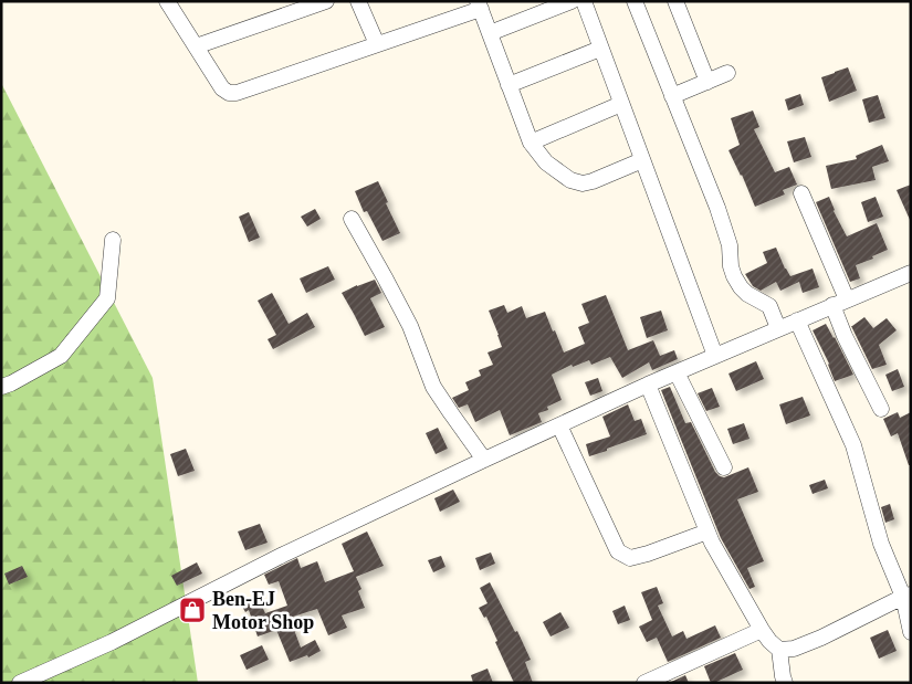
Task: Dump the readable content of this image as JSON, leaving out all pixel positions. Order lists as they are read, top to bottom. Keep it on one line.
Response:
{"places":{"shop":["Ben-EJ Motor Shop"]}}
